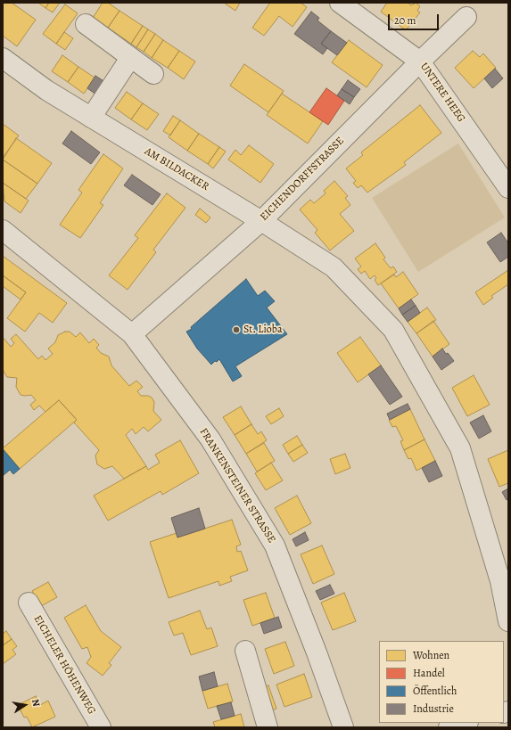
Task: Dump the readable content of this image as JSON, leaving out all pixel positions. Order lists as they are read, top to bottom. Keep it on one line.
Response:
{"streets":{"street":["UNTERE HEEG","AM BILDACKER","EICHENDORFFSTRASSE","FRANKENSTEINER STRASSE","EICHELER HÖHENWEG"]},"crossings":[["UNTERE HEEG","EICHENDORFFSTRASSE"],["AM BILDACKER","EICHENDORFFSTRASSE"],["EICHENDORFFSTRASSE","FRANKENSTEINER STRASSE"]],"places":["St. Lioba"],"legend":["Wohnen","Handel","Öffentlich","Industrie"],"scale_bar":"20 m","north":"right"}
